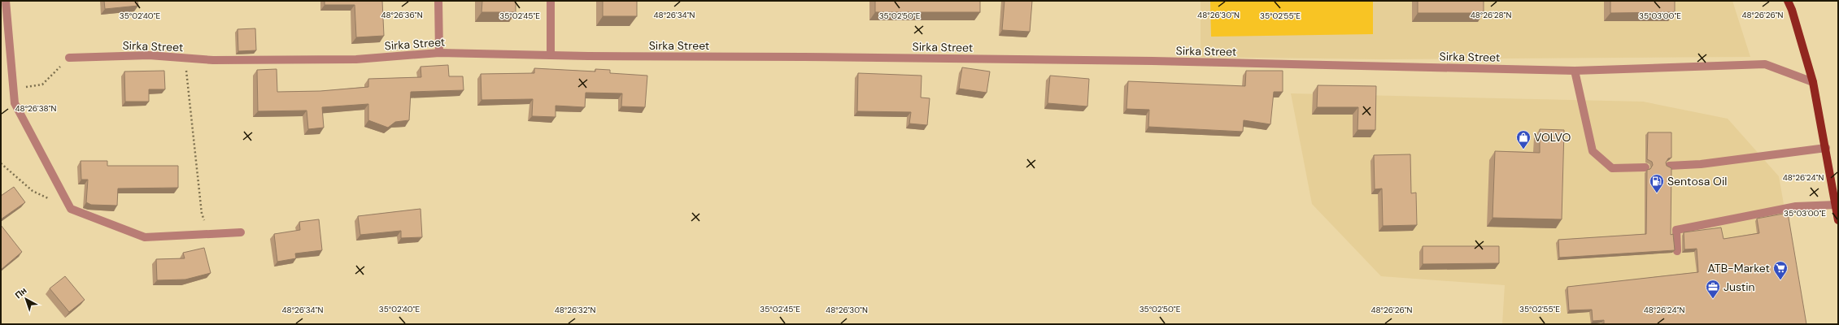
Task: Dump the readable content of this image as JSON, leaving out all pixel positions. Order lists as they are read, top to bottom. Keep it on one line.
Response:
{"streets":{"street":["Sirka Street"]},"places":{"shop":["VOLVO"],"fuel station":["Sentosa Oil"],"supermarket":["ATB-Market"],"office":["Justin"]},"north":"top left","coordinates":["48°26'36\"N","48°26'34\"N","48°26'30\"N","48°26'28\"N","48°26'26\"N","35°02'40\"E","35°02'45\"E","35°02'50\"E","35°02'55\"E","35°03'00\"E","48°26'38\"N","48°26'24\"N","48°26'32\"N"]}
